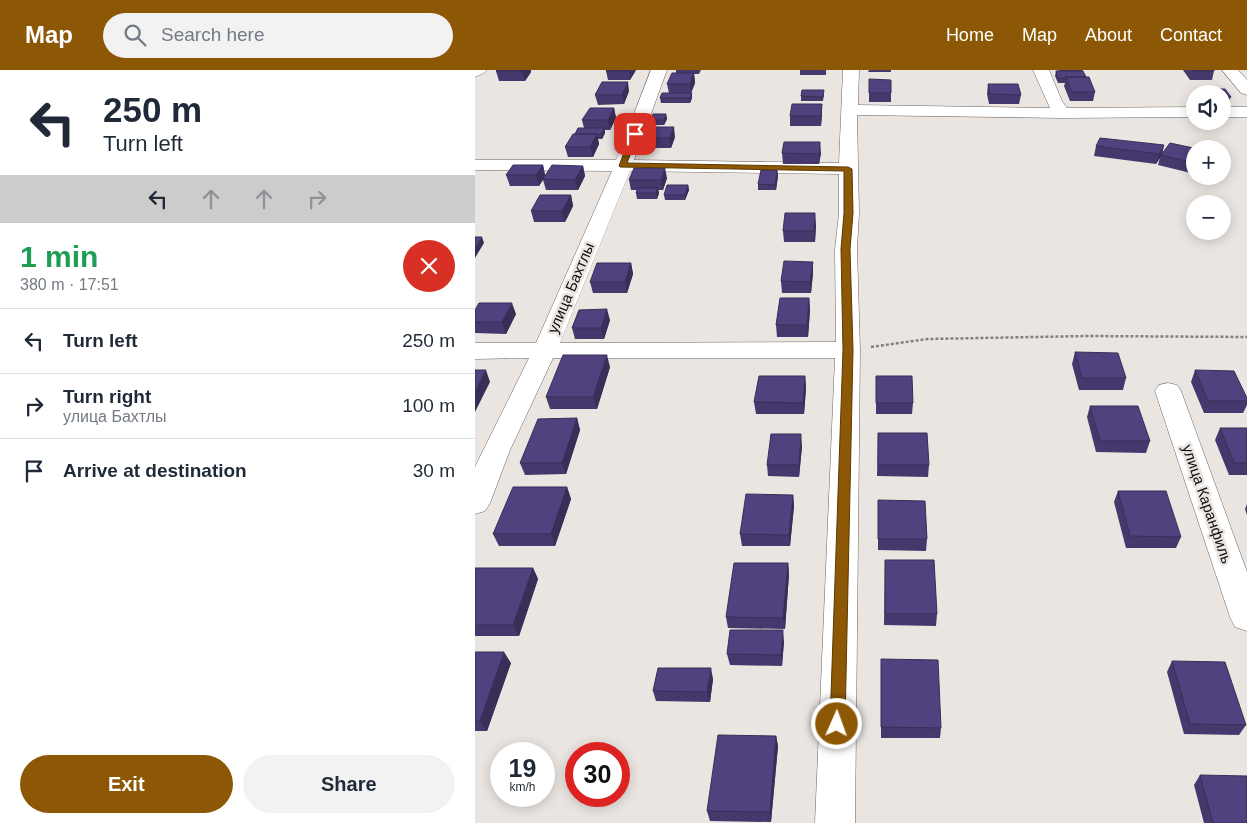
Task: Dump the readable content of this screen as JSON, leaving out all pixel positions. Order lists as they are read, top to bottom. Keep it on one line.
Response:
{"streets":{"street":["улица Бахтлы","улица Каранфиль"]},"page":{"header":"Map","search":"Search here","nav":["Home","Map","About","Contact"],"turn":["250 m","Turn left"],"map_buttons":["+","−"],"heading":["1 min","380 m · 17:51"],"list":[{"name":"Turn left","value":"250 m"},{"name":"Turn right","note":"улица Бахтлы","value":"100 m"},{"name":"Arrive at destination","value":"30 m"}],"speed":"19 km/h","limit":"30","buttons":["Exit","Share"]}}
